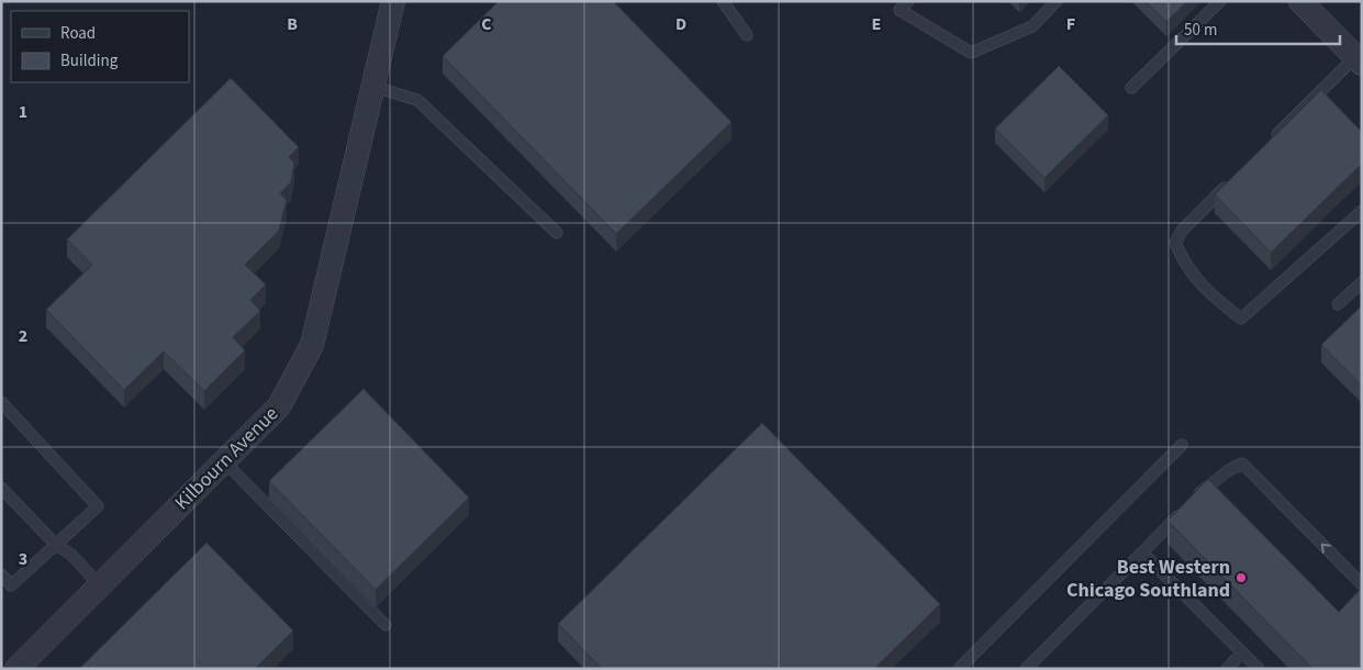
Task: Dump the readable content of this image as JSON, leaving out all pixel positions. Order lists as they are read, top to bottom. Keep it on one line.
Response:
{"streets":{"street":["Kilbourn Avenue"]},"places":["Best Western Chicago Southland"],"legend":["Road","Building"],"scale_bar":"50 m","grid":{"columns":["B","C","D","E","F"],"rows":["1","2","3"]}}
